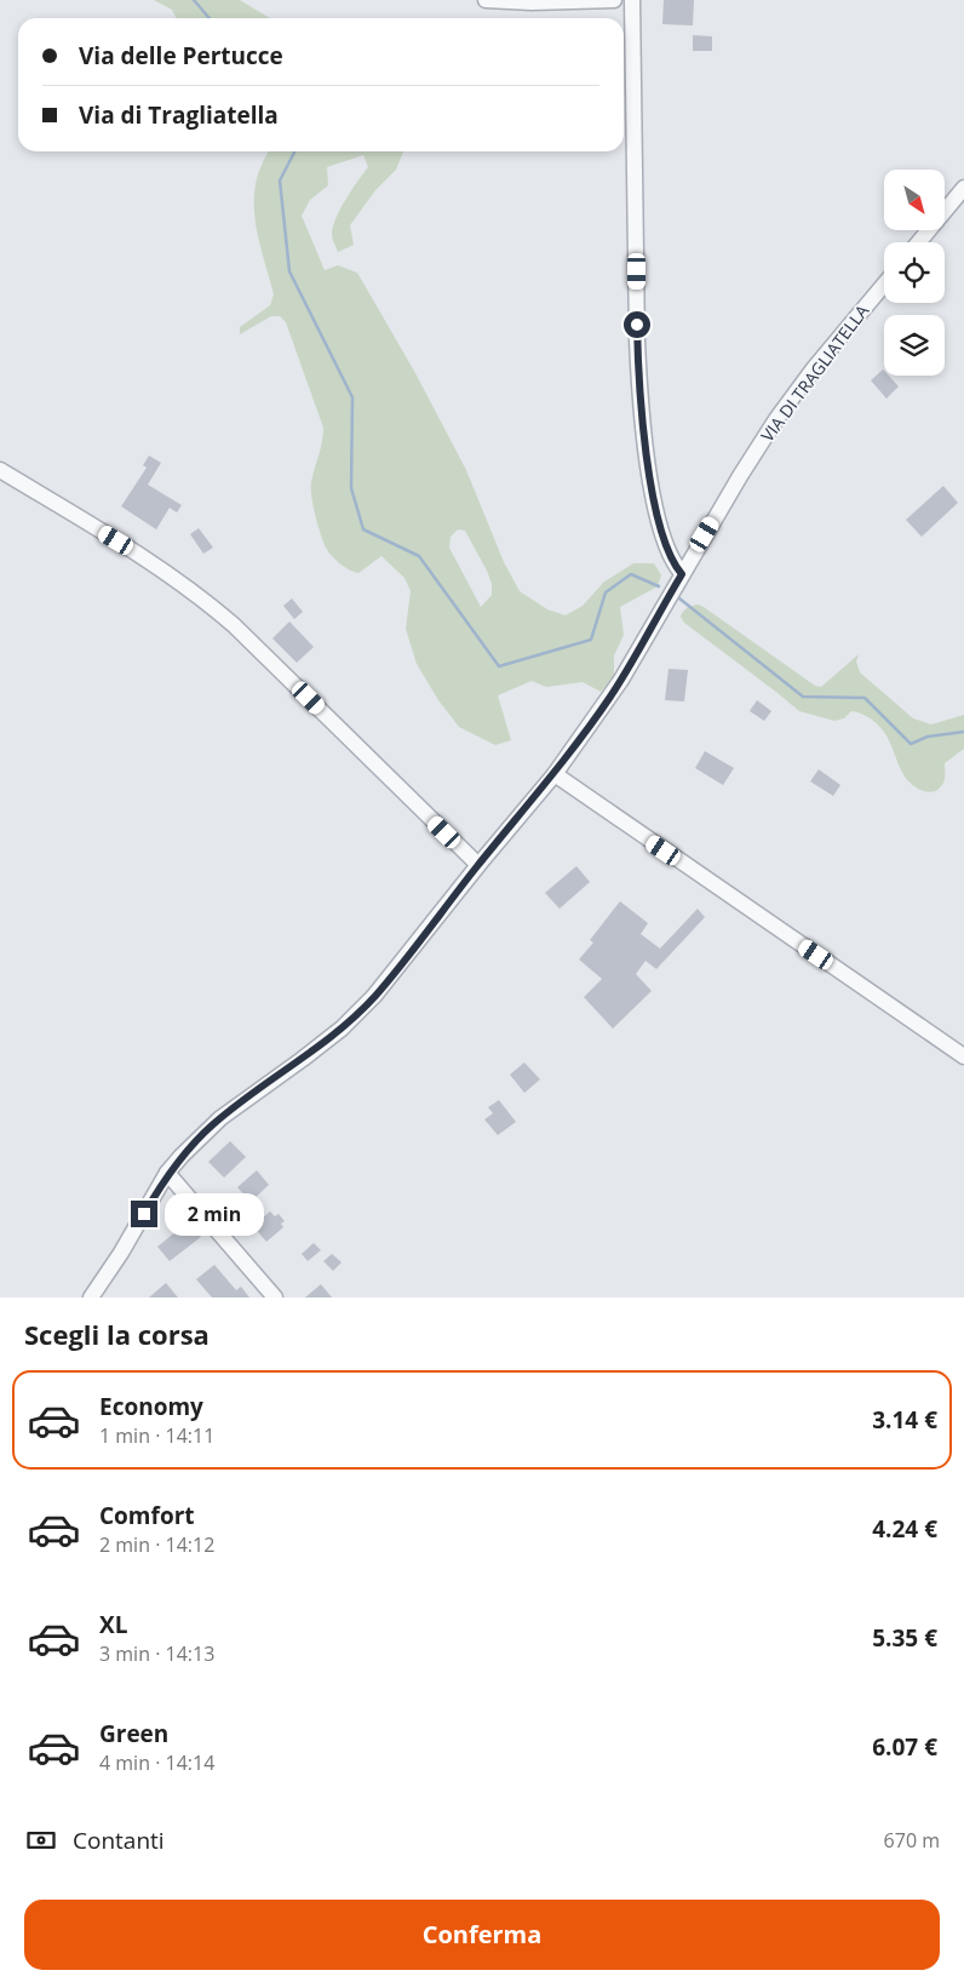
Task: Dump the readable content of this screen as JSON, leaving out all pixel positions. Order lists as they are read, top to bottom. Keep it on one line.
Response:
{"streets":{"street":["VIA DI TRAGLIATELLA"]},"north":"bottom right","page":{"banner":["Via delle Pertucce","Via di Tragliatella"],"bubble":"2 min","heading":"Scegli la corsa","list":[{"name":"Economy","note":"1 min · 14:11","value":"3.14 €"},{"name":"Comfort","note":"2 min · 14:12","value":"4.24 €"},{"name":"XL","note":"3 min · 14:13","value":"5.35 €"},{"name":"Green","note":"4 min · 14:14","value":"6.07 €"}],"pay":["Contanti","670 m"],"buttons":"Conferma"}}
